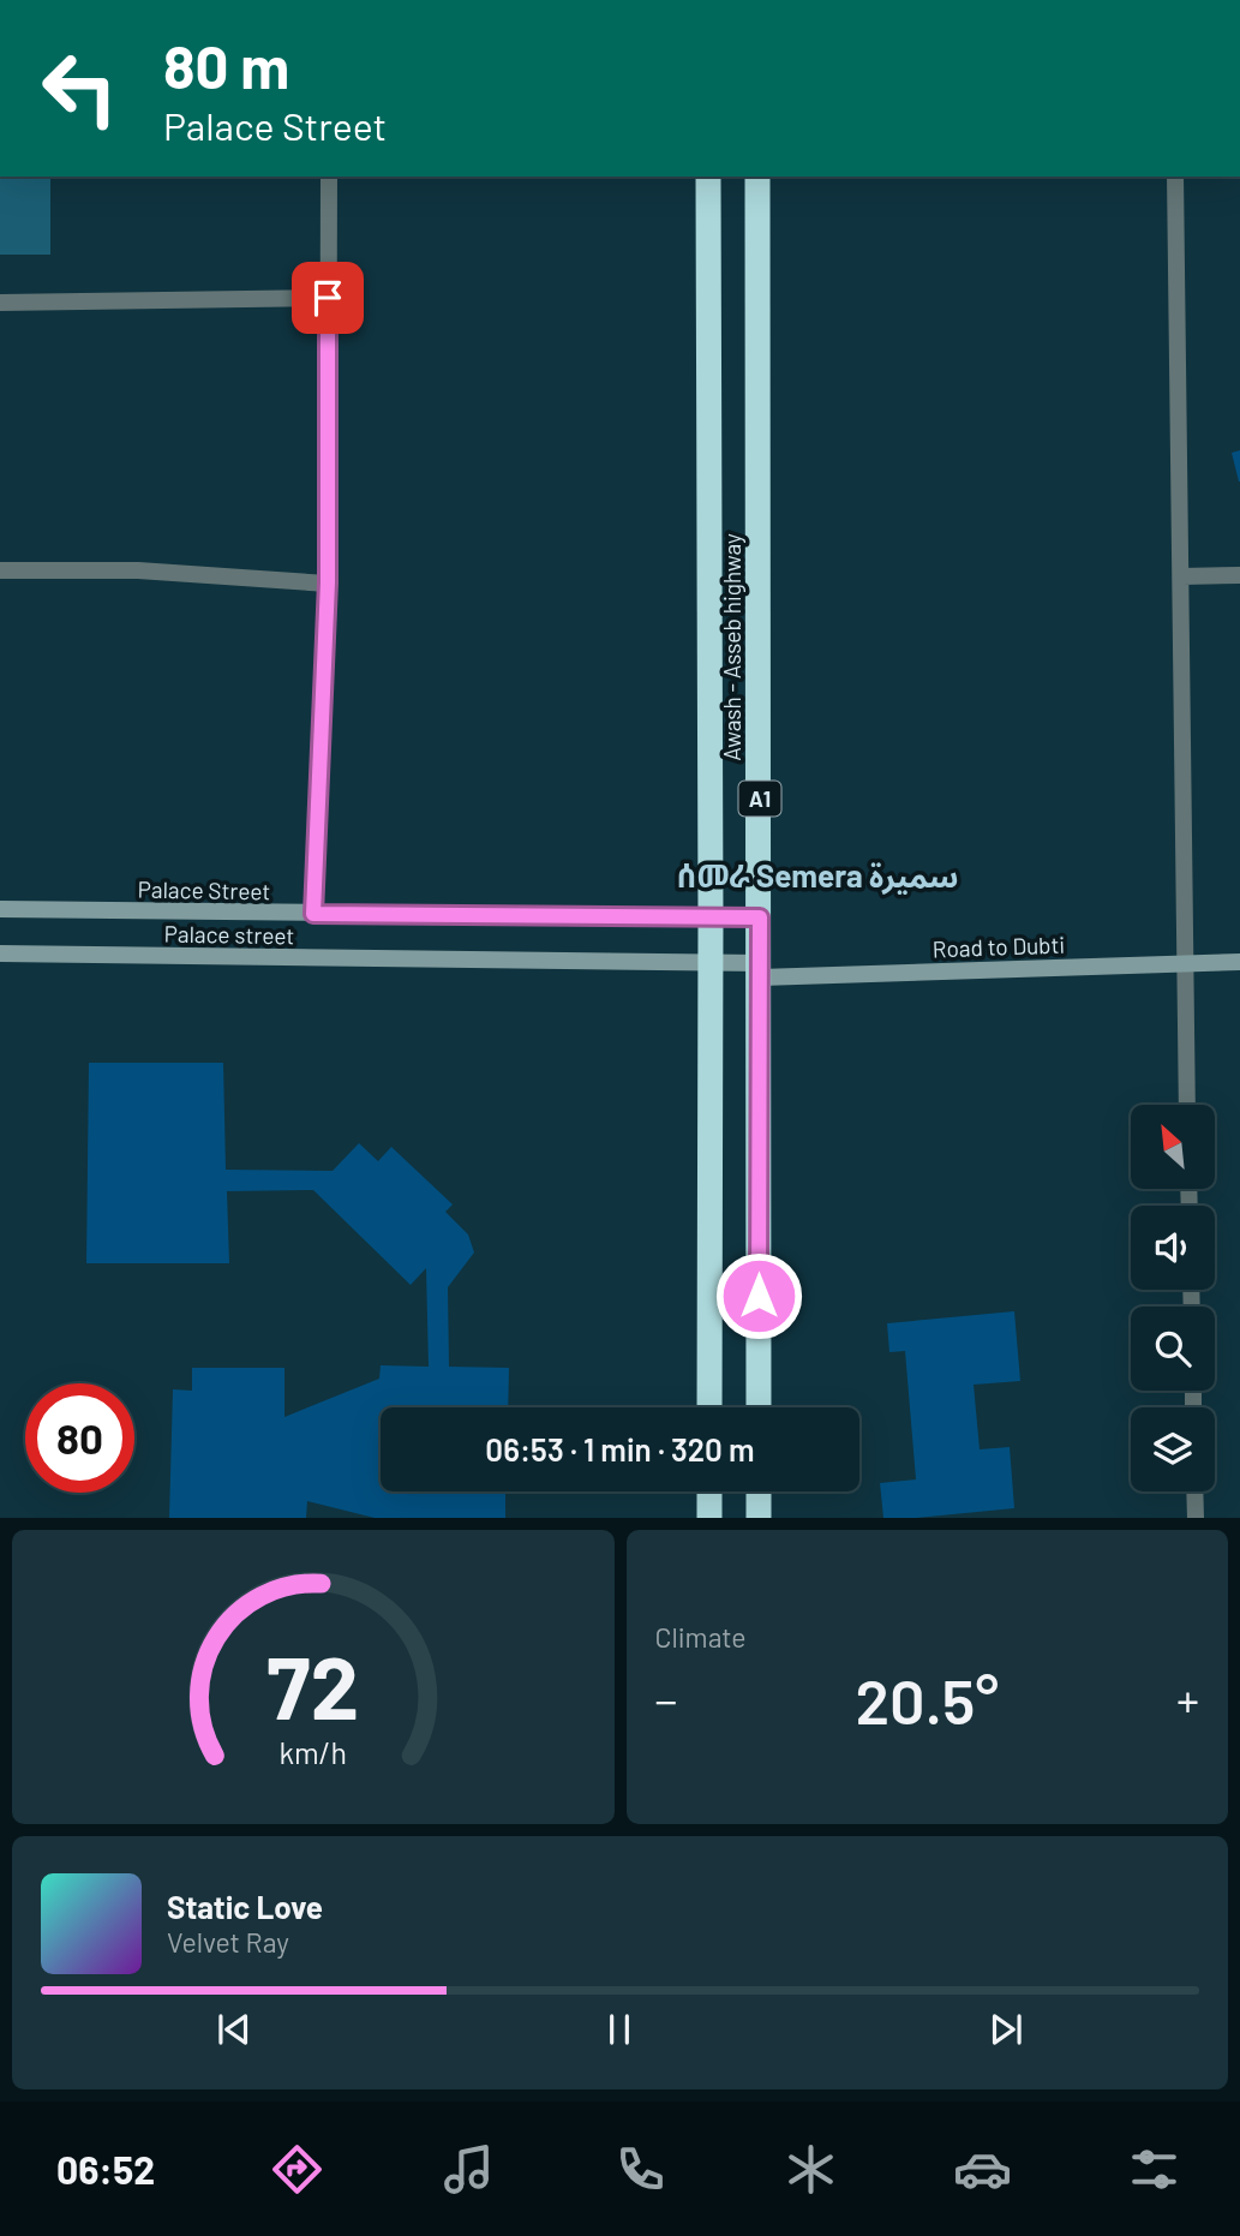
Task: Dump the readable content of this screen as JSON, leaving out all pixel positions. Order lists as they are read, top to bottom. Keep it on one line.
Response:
{"streets":{"highway":["Awash - Asseb highway","A1"],"main road":["Palace Street","Palace street","Road to Dubti"]},"crossings":[["Awash - Asseb highway","Palace Street"],["Awash - Asseb highway","Palace street"],["Awash - Asseb highway","Road to Dubti"],["Palace street","Road to Dubti"]],"districts":["ሰመራ Semera سميرة"],"north":"top left","page":{"turn":["80 m","Palace Street"],"limit":"80","trip":"06:53 · 1 min · 320 m","tile":"Climate","heat":["−","20.5°","+"],"song":["Static Love","Velvet Ray"],"tabs":"06:52","gauge":["72","km/h"]}}
